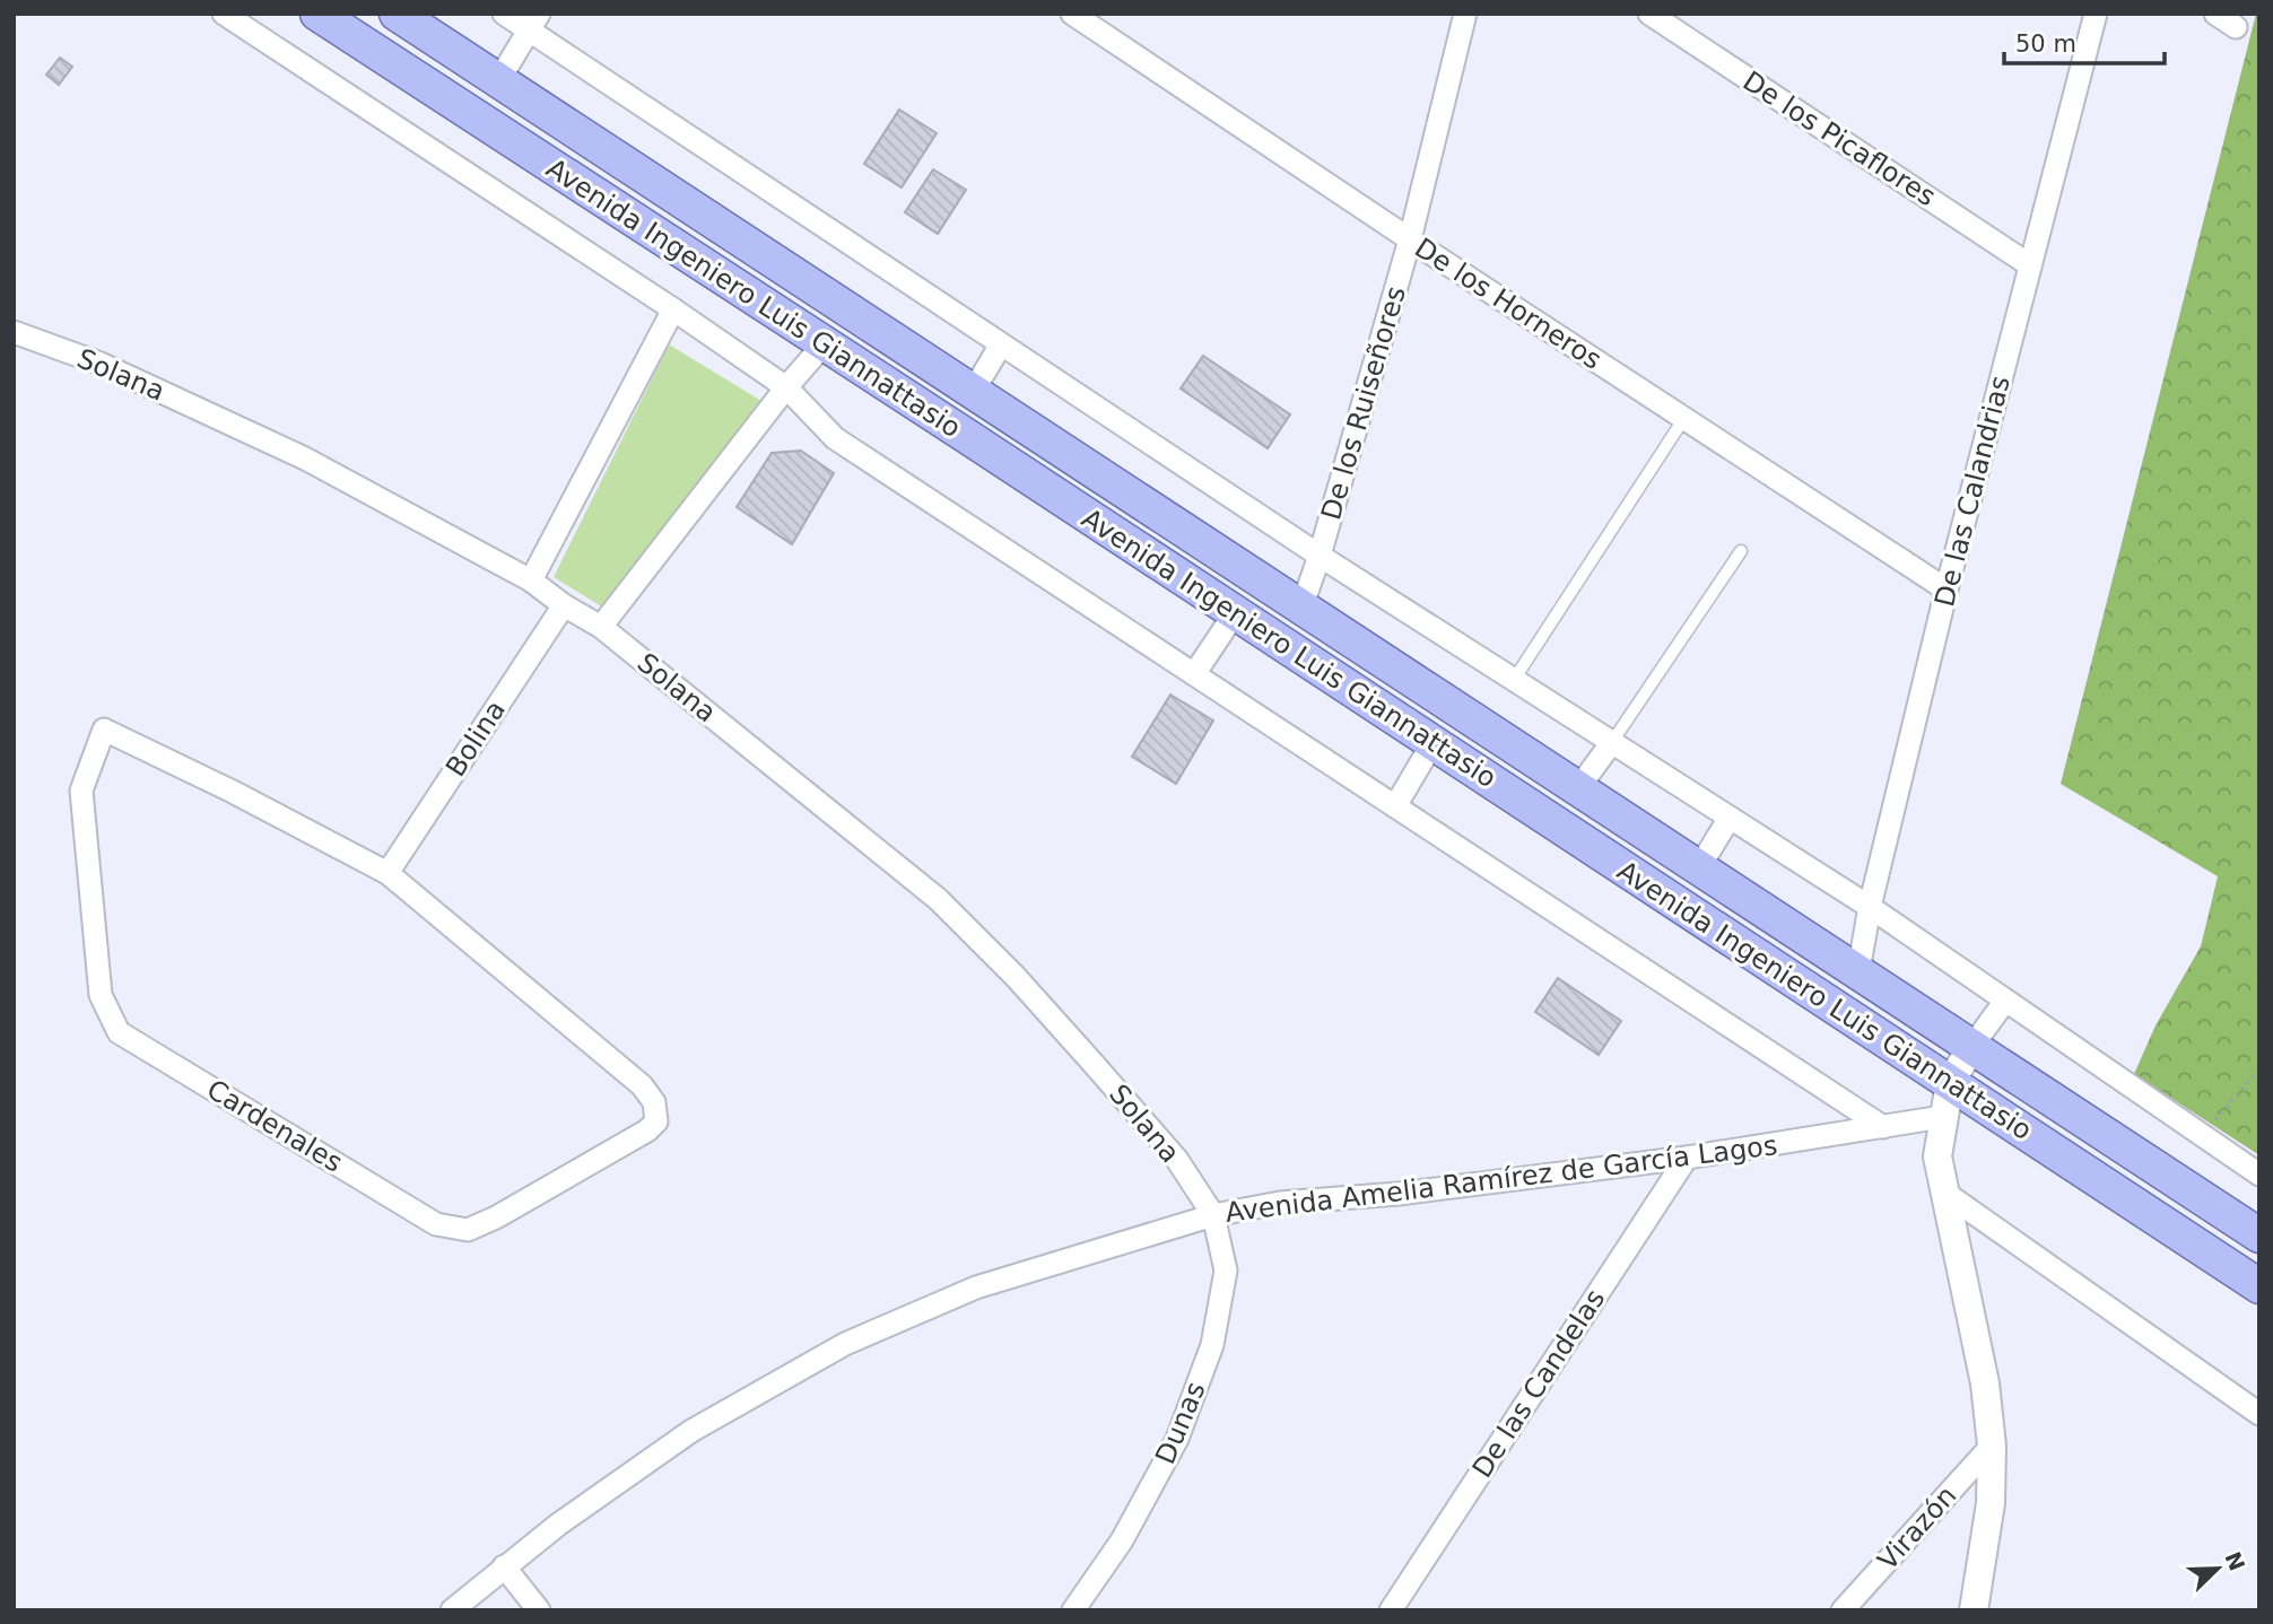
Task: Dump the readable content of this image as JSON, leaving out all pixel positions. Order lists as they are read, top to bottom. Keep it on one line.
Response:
{"streets":{"main road":["Avenida Ingeniero Luis Giannattasio"],"street":["De los Picaflores","De los Horneros","Solana","De los Ruiseñores","De las Calandrias","Bolina","Cardenales","Avenida Amelia Ramírez de García Lagos","De las Candelas","Dunas","Virazón"]},"crossings":[["De los Picaflores","De las Calandrias"],["Avenida Ingeniero Luis Giannattasio","De los Ruiseñores"],["Avenida Ingeniero Luis Giannattasio","De las Calandrias"],["Avenida Ingeniero Luis Giannattasio","Avenida Amelia Ramírez de García Lagos"],["De los Horneros","De los Ruiseñores"],["De los Horneros","De las Calandrias"],["Solana","Bolina"],["Solana","Avenida Amelia Ramírez de García Lagos"],["Solana","Dunas"],["Bolina","Cardenales"],["Avenida Amelia Ramírez de García Lagos","De las Candelas"],["Avenida Amelia Ramírez de García Lagos","Dunas"]],"scale_bar":"50 m","north":"top right"}
